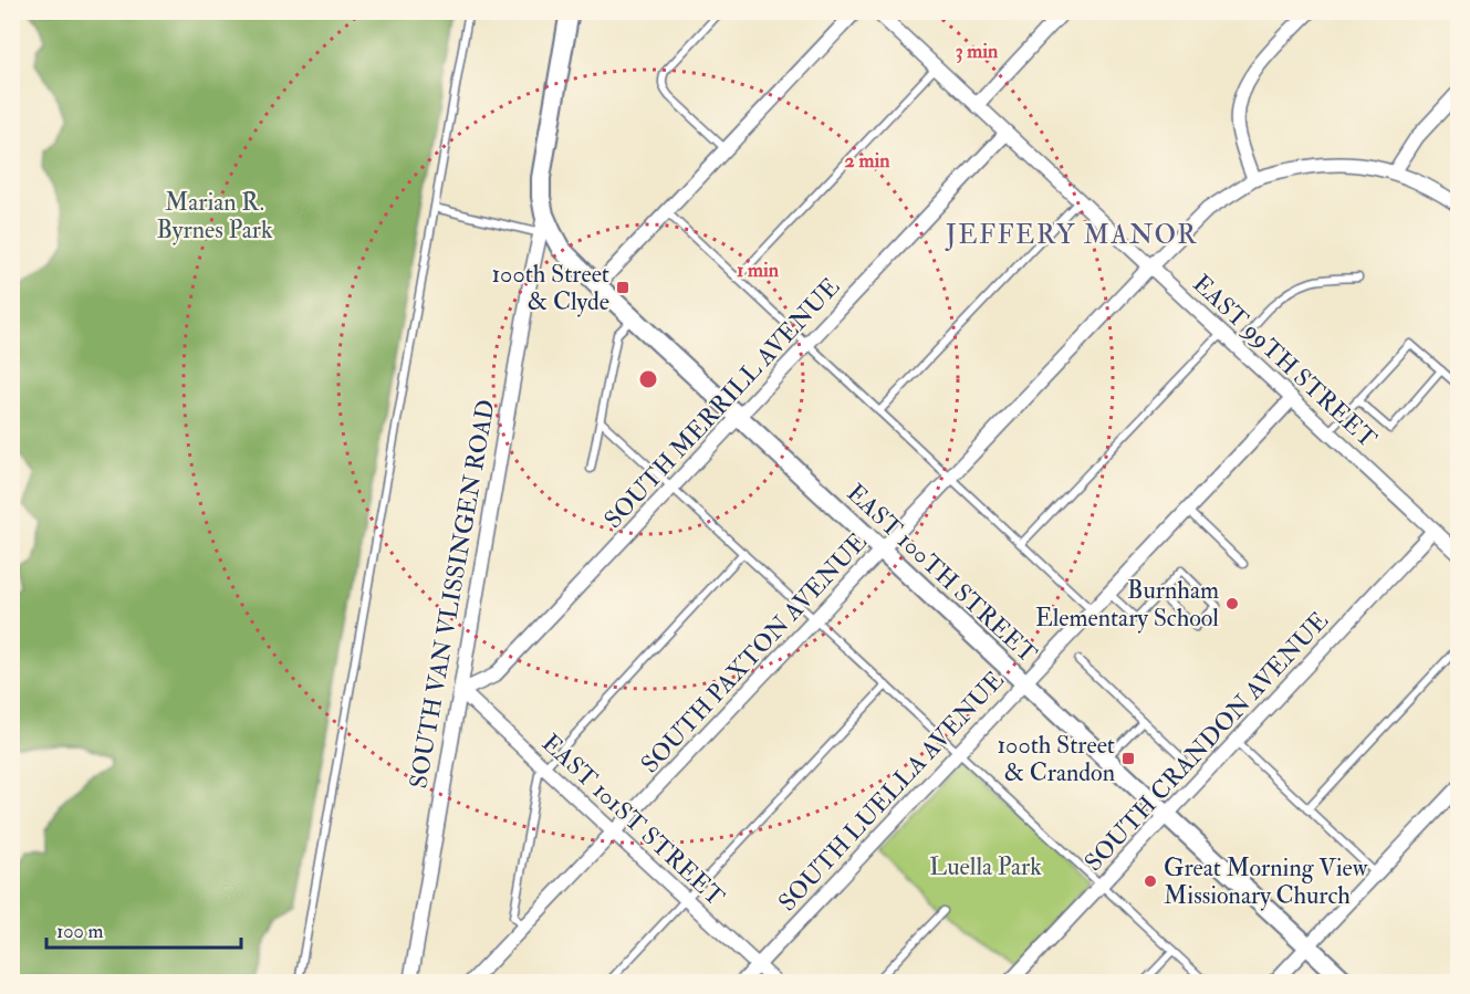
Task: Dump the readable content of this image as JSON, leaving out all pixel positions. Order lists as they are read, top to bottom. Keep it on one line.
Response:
{"streets":{"main road":["EAST 100TH STREET"],"street":["EAST 99TH STREET","SOUTH MERRILL AVENUE","SOUTH VAN VLISSINGEN ROAD","SOUTH PAXTON AVENUE","SOUTH CRANDON AVENUE","SOUTH LUELLA AVENUE","EAST 101ST STREET"]},"crossings":[["EAST 99TH STREET","SOUTH MERRILL AVENUE"],["EAST 99TH STREET","SOUTH PAXTON AVENUE"],["EAST 99TH STREET","SOUTH CRANDON AVENUE"],["EAST 99TH STREET","SOUTH LUELLA AVENUE"],["SOUTH MERRILL AVENUE","EAST 100TH STREET"],["SOUTH MERRILL AVENUE","SOUTH VAN VLISSINGEN ROAD"],["SOUTH MERRILL AVENUE","EAST 101ST STREET"],["EAST 100TH STREET","SOUTH VAN VLISSINGEN ROAD"],["EAST 100TH STREET","SOUTH PAXTON AVENUE"],["EAST 100TH STREET","SOUTH CRANDON AVENUE"],["EAST 100TH STREET","SOUTH LUELLA AVENUE"],["SOUTH VAN VLISSINGEN ROAD","EAST 101ST STREET"],["SOUTH PAXTON AVENUE","EAST 101ST STREET"],["SOUTH LUELLA AVENUE","EAST 101ST STREET"]],"districts":["JEFFERY MANOR"],"parks":["Marian R. Byrnes Park","Luella Park"],"places":{"transit":["100th Street & Clyde","100th Street & Crandon"],"other":["Burnham Elementary School","Great Morning View Missionary Church"]},"scale_bar":"100 m","rings":["3 min","2 min","1 min"]}
